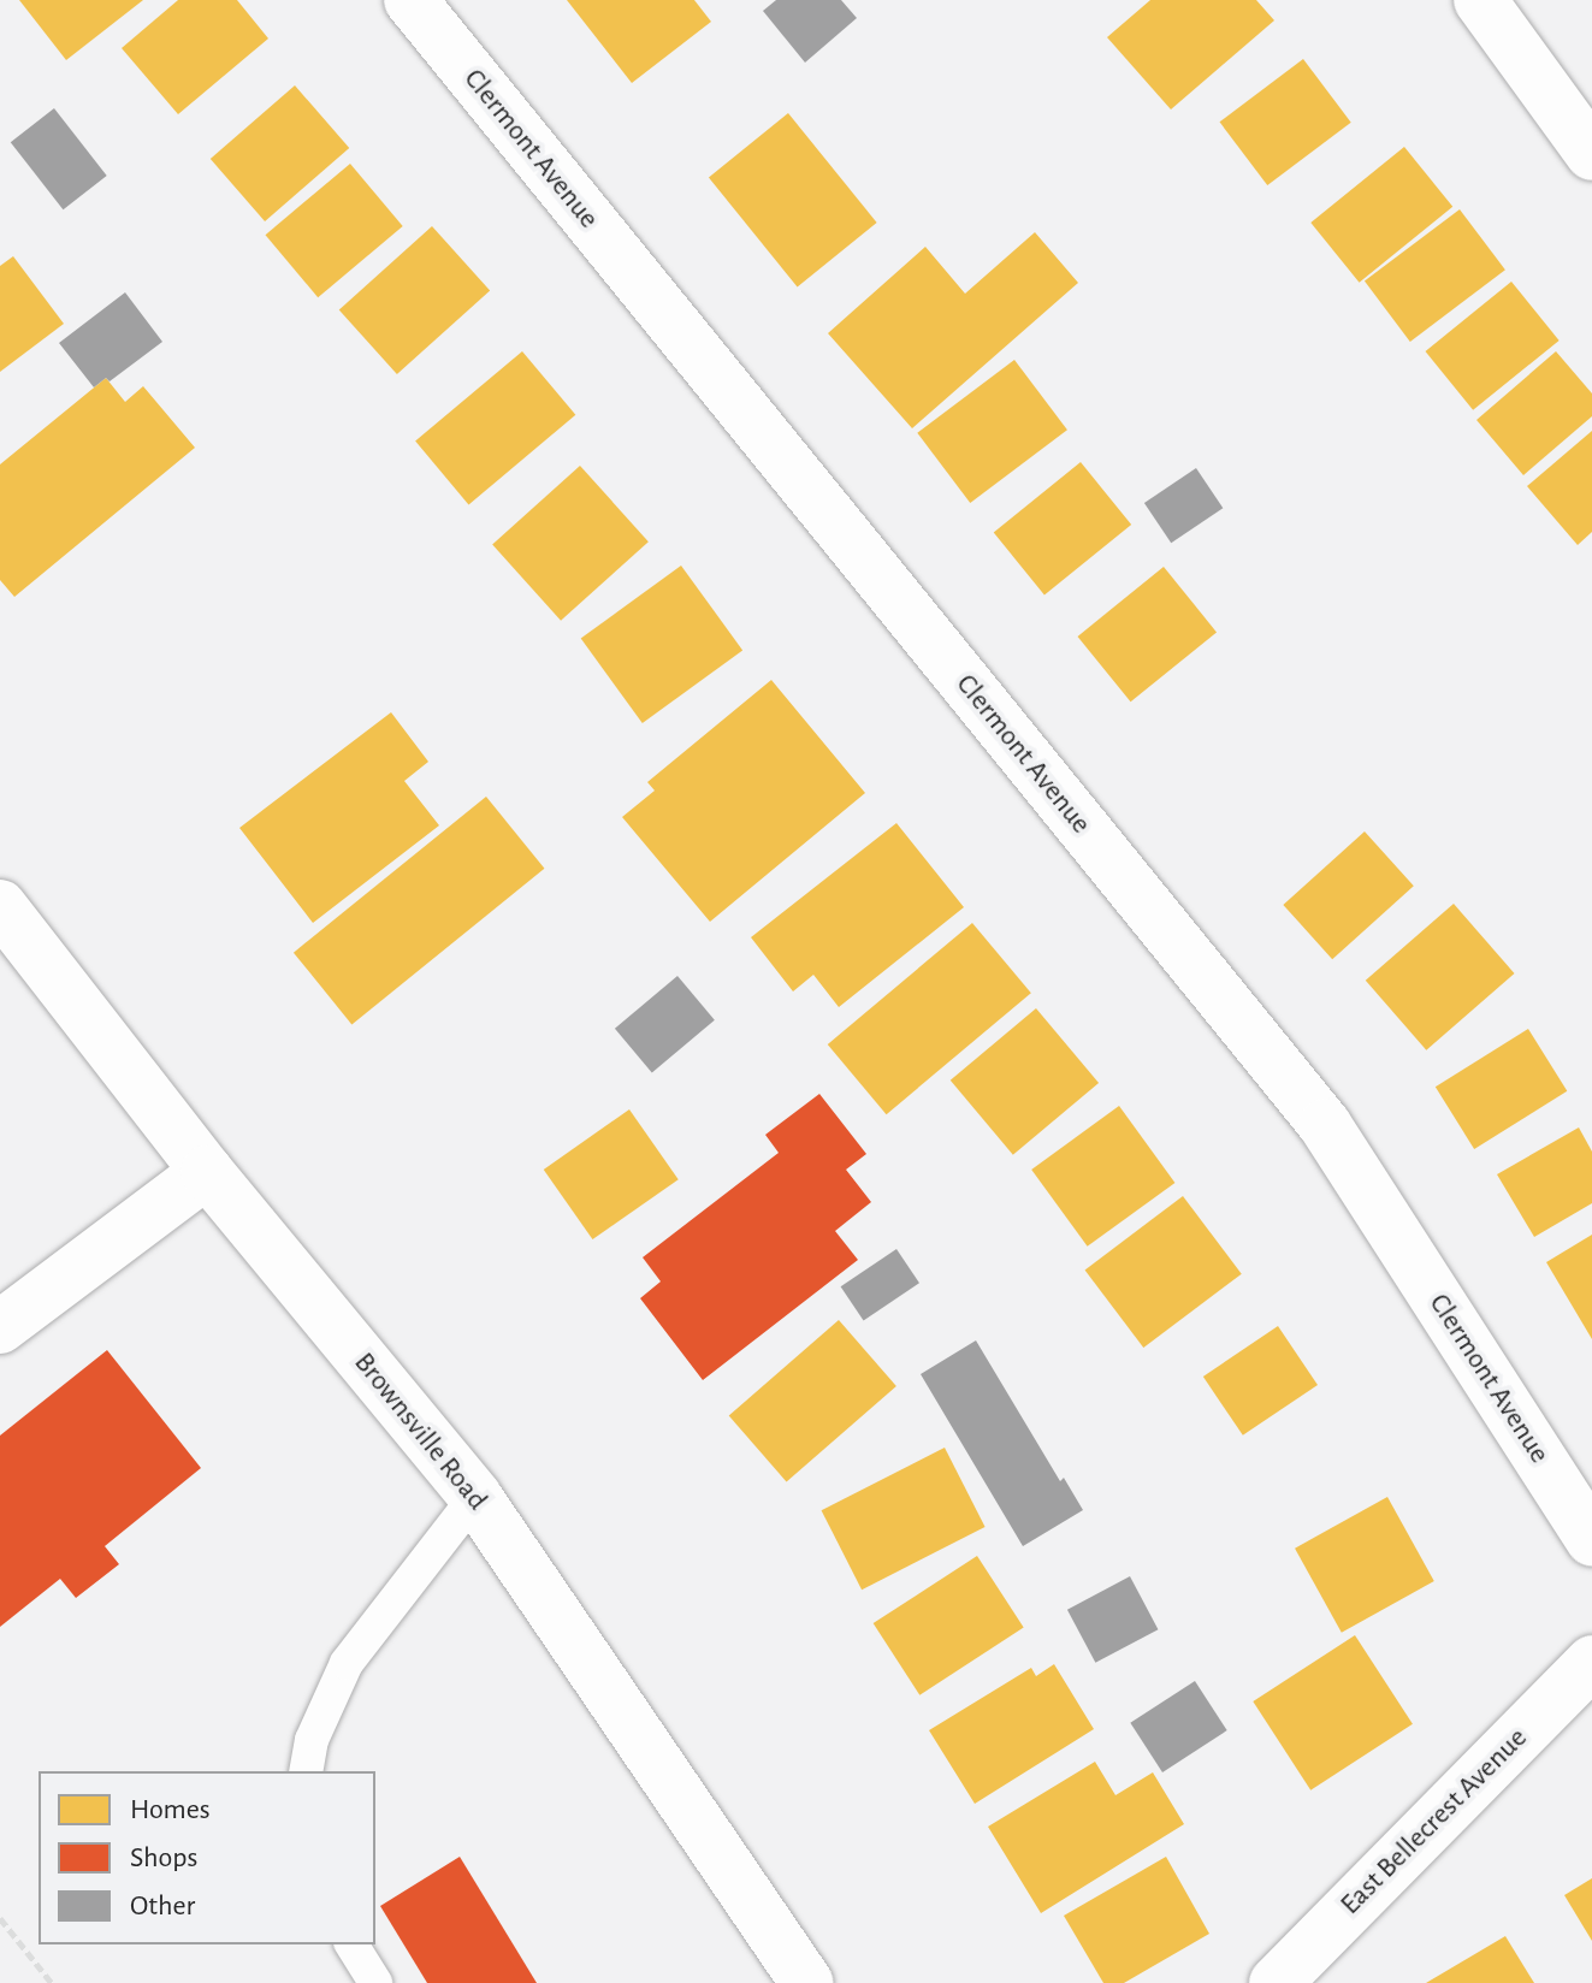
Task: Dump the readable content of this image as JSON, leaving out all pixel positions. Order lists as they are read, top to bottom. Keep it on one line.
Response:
{"streets":{"street":["Clermont Avenue","Brownsville Road","East Bellecrest Avenue"]},"legend":["Homes","Shops","Other"]}
